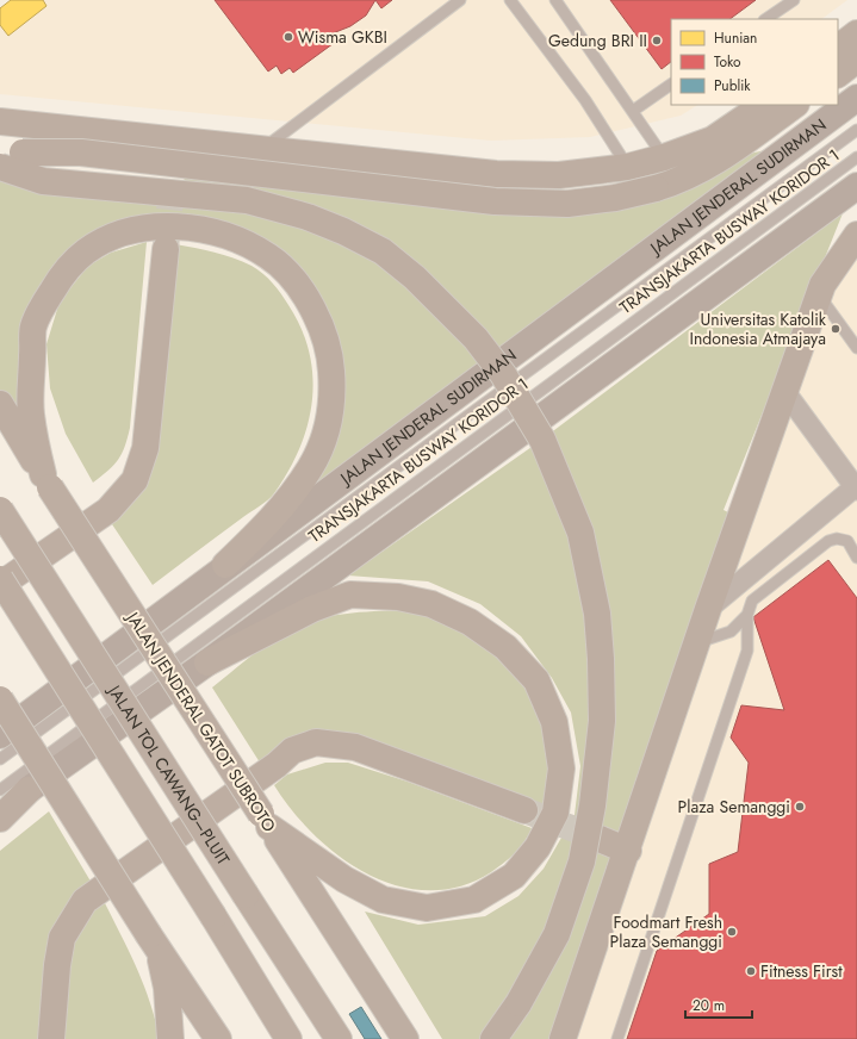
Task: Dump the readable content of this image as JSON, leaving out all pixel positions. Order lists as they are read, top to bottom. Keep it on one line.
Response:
{"streets":{"highway":["JALAN JENDERAL GATOT SUBROTO","JALAN TOL CAWANG–PLUIT"],"main road":["JALAN JENDERAL SUDIRMAN"],"lane":["TRANSJAKARTA BUSWAY KORIDOR 1"]},"places":["Wisma GKBI","Gedung BRI II","Universitas Katolik Indonesia Atmajaya","Plaza Semanggi","Foodmart Fresh Plaza Semanggi","Fitness First"],"legend":["Hunian","Toko","Publik"],"scale_bar":"20 m"}
